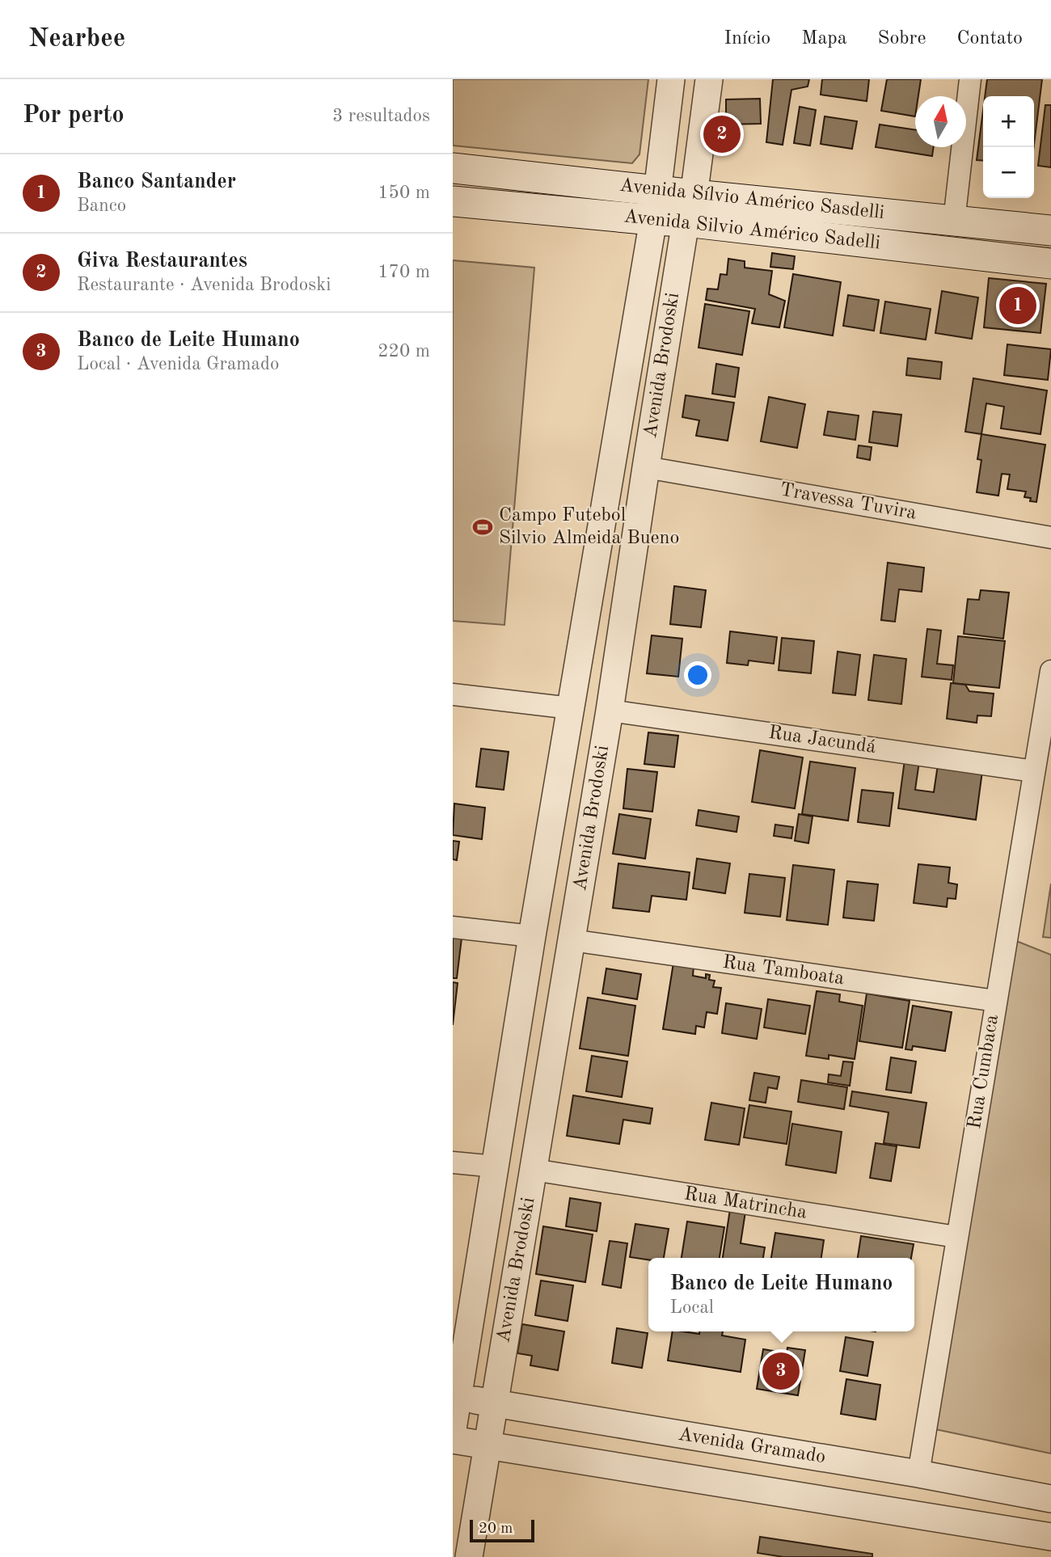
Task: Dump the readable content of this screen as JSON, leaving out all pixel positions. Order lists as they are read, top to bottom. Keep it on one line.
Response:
{"streets":{"main road":["Avenida Sílvio Américo Sasdelli","Avenida Silvio Américo Sadelli"],"street":["Avenida Brodoski","Travessa Tuvira","Rua Jacundá","Rua Tamboata","Rua Cumbaca","Rua Matrincha","Avenida Gramado"]},"crossings":[["Avenida Sílvio Américo Sasdelli","Avenida Silvio Américo Sadelli"],["Avenida Sílvio Américo Sasdelli","Avenida Brodoski"],["Avenida Silvio Américo Sadelli","Avenida Brodoski"],["Avenida Brodoski","Travessa Tuvira"],["Avenida Brodoski","Rua Jacundá"],["Avenida Brodoski","Rua Tamboata"],["Avenida Brodoski","Rua Matrincha"],["Avenida Brodoski","Avenida Gramado"],["Rua Jacundá","Rua Cumbaca"],["Rua Tamboata","Rua Cumbaca"],["Rua Cumbaca","Rua Matrincha"],["Rua Cumbaca","Avenida Gramado"]],"places":{"sports":["Campo Futebol Silvio Almeida Bueno"]},"scale_bar":"20 m","north":"top","page":{"header":"Nearbee","nav":["Início","Mapa","Sobre","Contato"],"heading":["Por perto","3 resultados"],"map_buttons":["+","−"],"pins":["2","1","3"],"list":[{"mark":"1","name":"Banco Santander","note":"Banco","value":"150 m"},{"mark":"2","name":"Giva Restaurantes","note":"Restaurante · Avenida Brodoski","value":"170 m"},{"mark":"3","name":"Banco de Leite Humano","note":"Local · Avenida Gramado","value":"220 m"}],"popup":["Banco de Leite Humano","Local"],"scale":"20 m"}}
